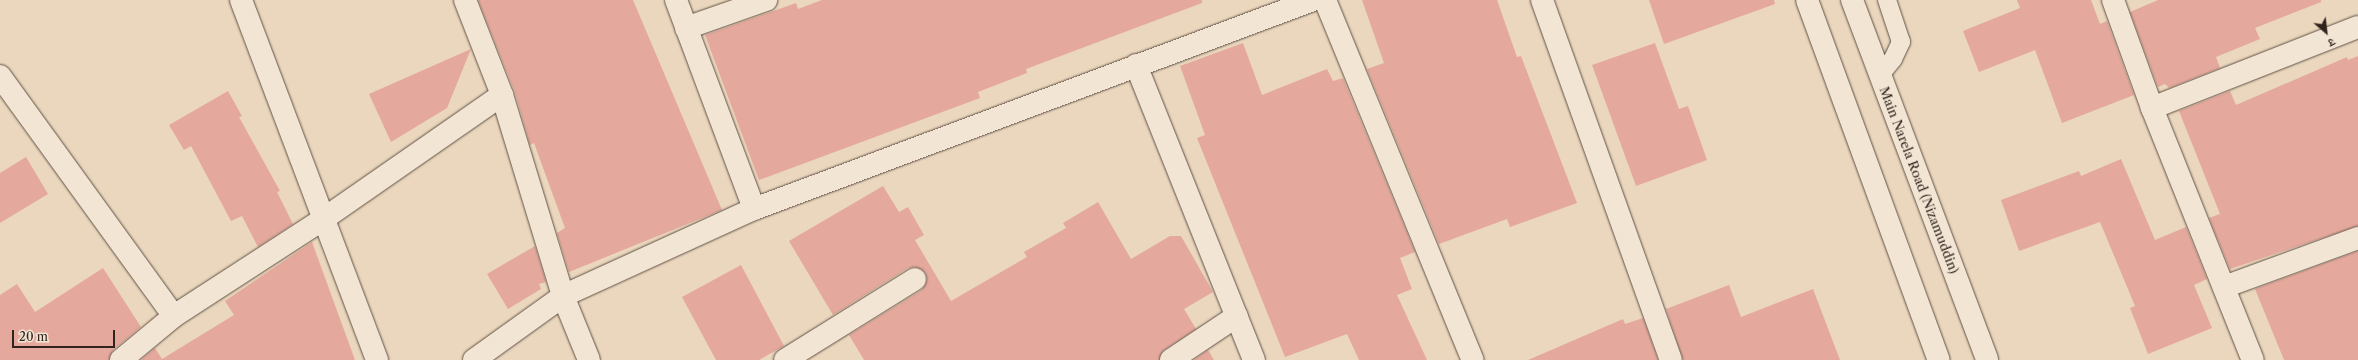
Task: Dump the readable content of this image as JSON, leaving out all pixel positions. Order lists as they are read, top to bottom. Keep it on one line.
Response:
{"streets":{"street":["Main Narela Road (Nizamuddin)"]},"scale_bar":"20 m","north":"bottom right"}
